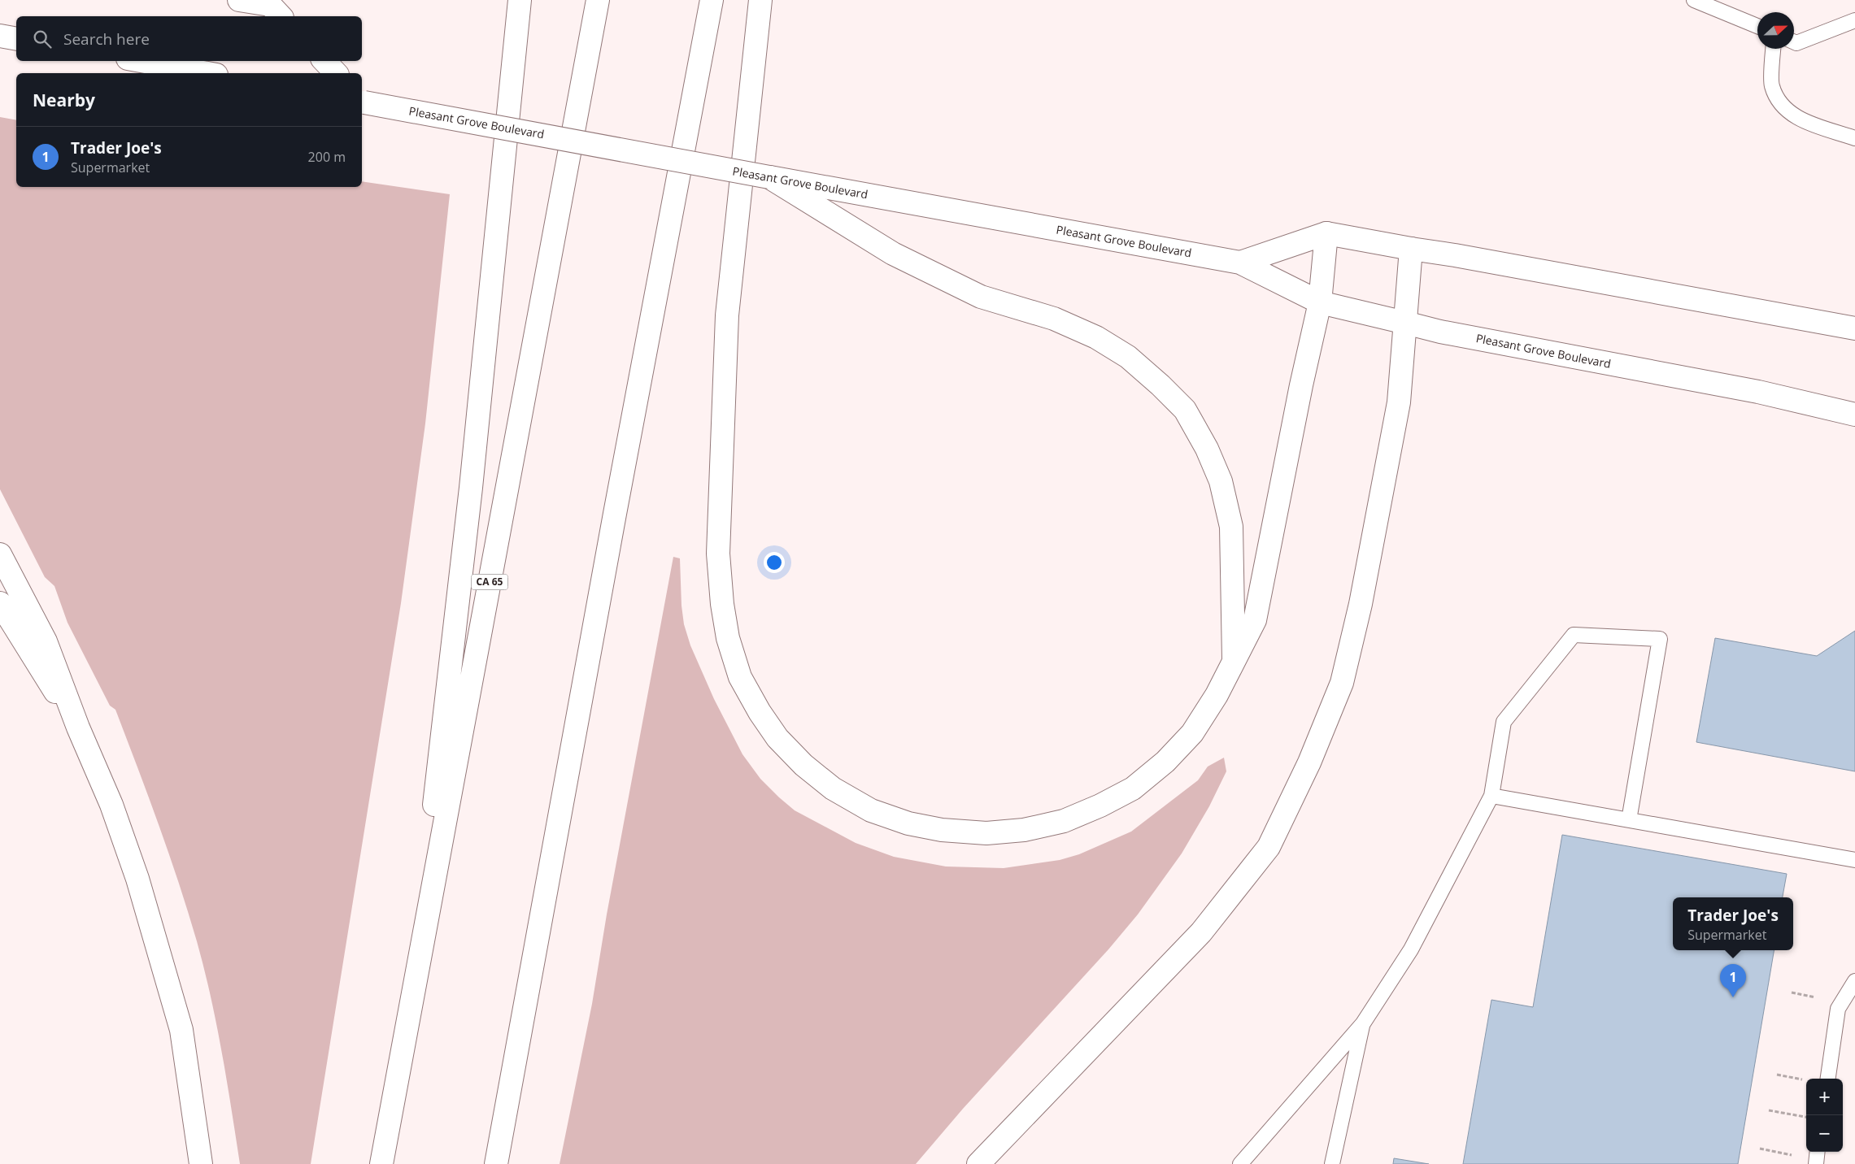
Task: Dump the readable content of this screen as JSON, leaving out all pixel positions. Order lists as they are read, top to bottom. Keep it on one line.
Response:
{"streets":{"main road":["Pleasant Grove Boulevard","CA 65"]},"north":"right","page":{"search":"Search here","heading":"Nearby","list":[{"mark":"1","name":"Trader Joe's","note":"Supermarket","value":"200 m"}],"popup":["Trader Joe's","Supermarket"],"pins":"1","map_buttons":["+","−"]}}
